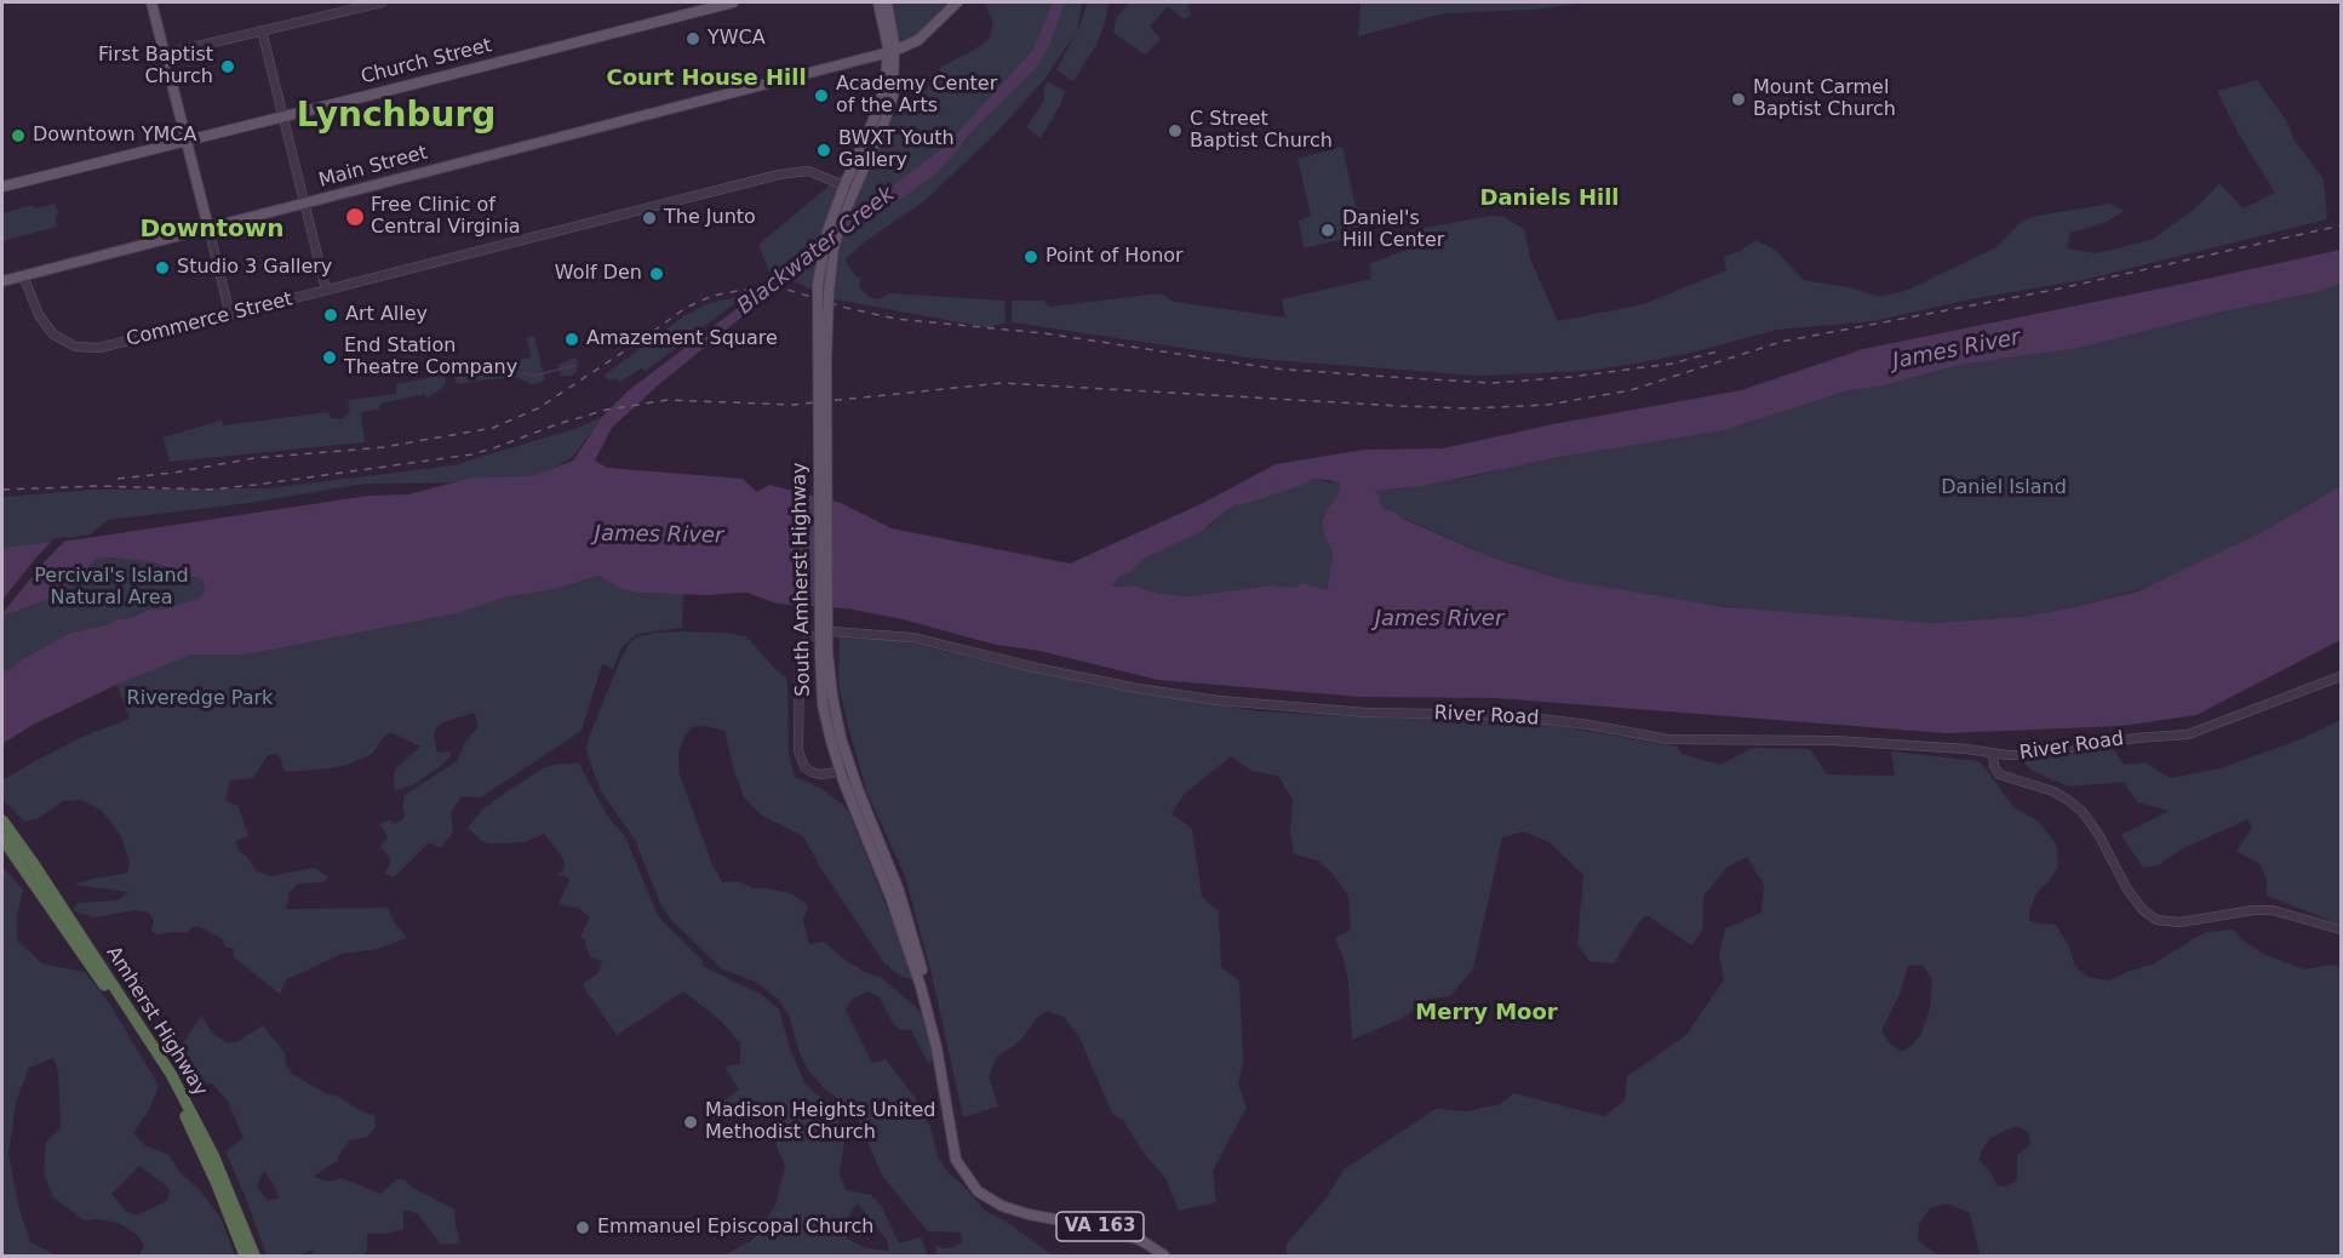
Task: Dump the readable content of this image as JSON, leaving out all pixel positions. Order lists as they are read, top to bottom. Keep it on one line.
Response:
{"streets":{"highway":["Amherst Highway"],"main road":["Church Street","Main Street","South Amherst Highway","VA 163"],"street":["Commerce Street","River Road"]},"crossings":[["Main Street","Commerce Street"],["Commerce Street","South Amherst Highway"],["South Amherst Highway","River Road"]],"districts":["Court House Hill","Lynchburg","Daniels Hill","Downtown","Merry Moor"],"water":["Blackwater Creek","James River"],"parks":["Daniel Island","Percival's Island Natural Area","Riveredge Park"],"places":["YWCA","First Baptist Church","Academy Center of the Arts","Mount Carmel Baptist Church","C Street Baptist Church","Downtown YMCA","BWXT Youth Gallery","Free Clinic of Central Virginia","The Junto","Daniel's Hill Center","Point of Honor","Studio 3 Gallery","Wolf Den","Art Alley","Amazement Square","End Station Theatre Company","Madison Heights United Methodist Church","Emmanuel Episcopal Church"]}
